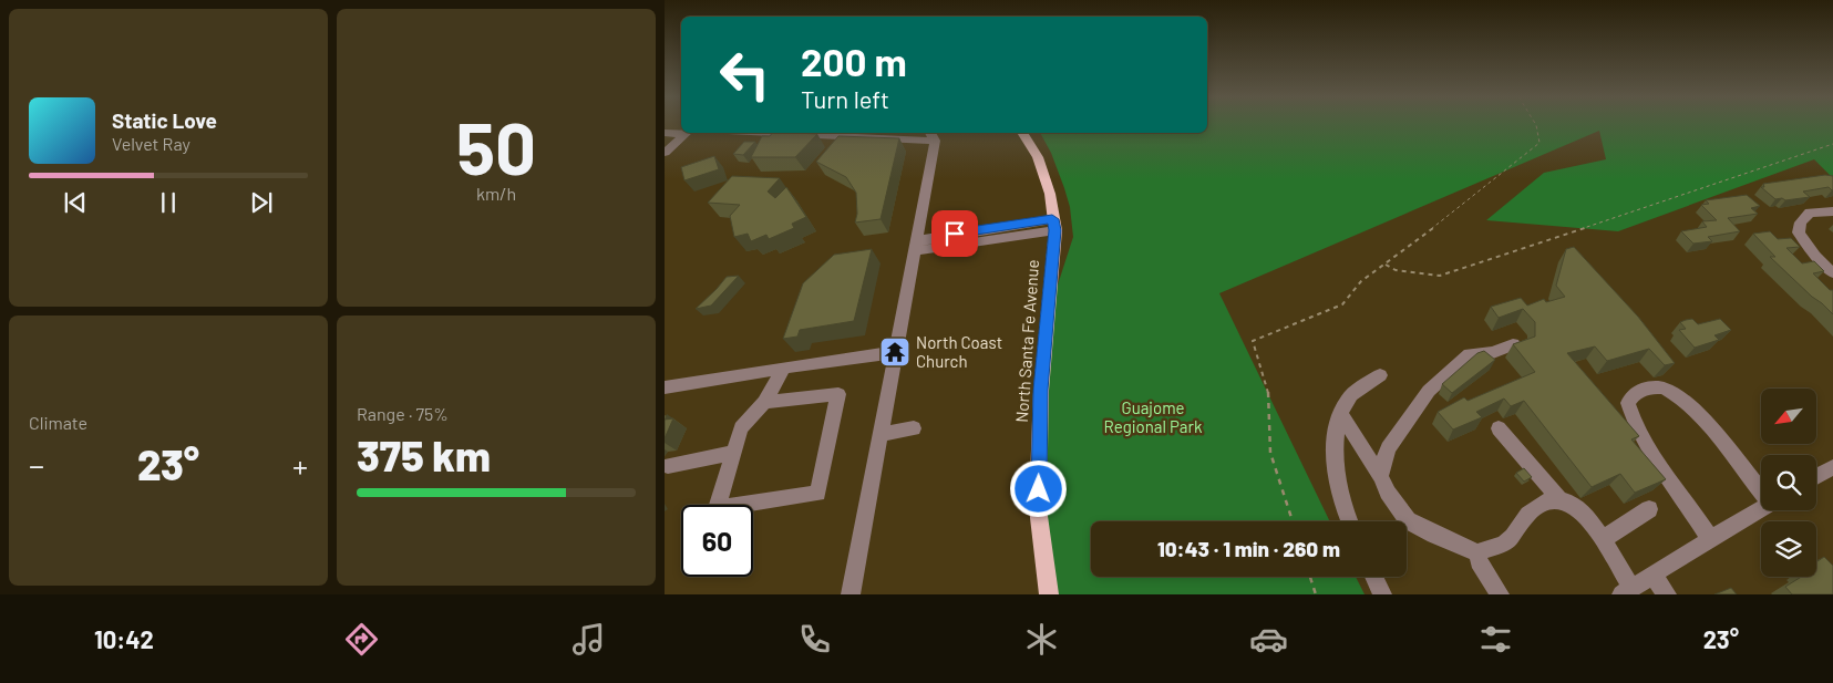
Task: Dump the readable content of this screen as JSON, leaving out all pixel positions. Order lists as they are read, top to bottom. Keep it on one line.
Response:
{"streets":{"main road":["North Santa Fe Avenue"]},"parks":["Guajome Regional Park"],"places":{"temple":["North Coast Church"]},"north":"bottom left","page":{"tile":[["50","km/h"],"Climate",["Range · 75%","375 km"]],"turn":["200 m","Turn left"],"song":["Static Love","Velvet Ray"],"heat":["−","23°","+"],"limit":"60","trip":"10:43 · 1 min · 260 m","tabs":["10:42","23°"]}}
